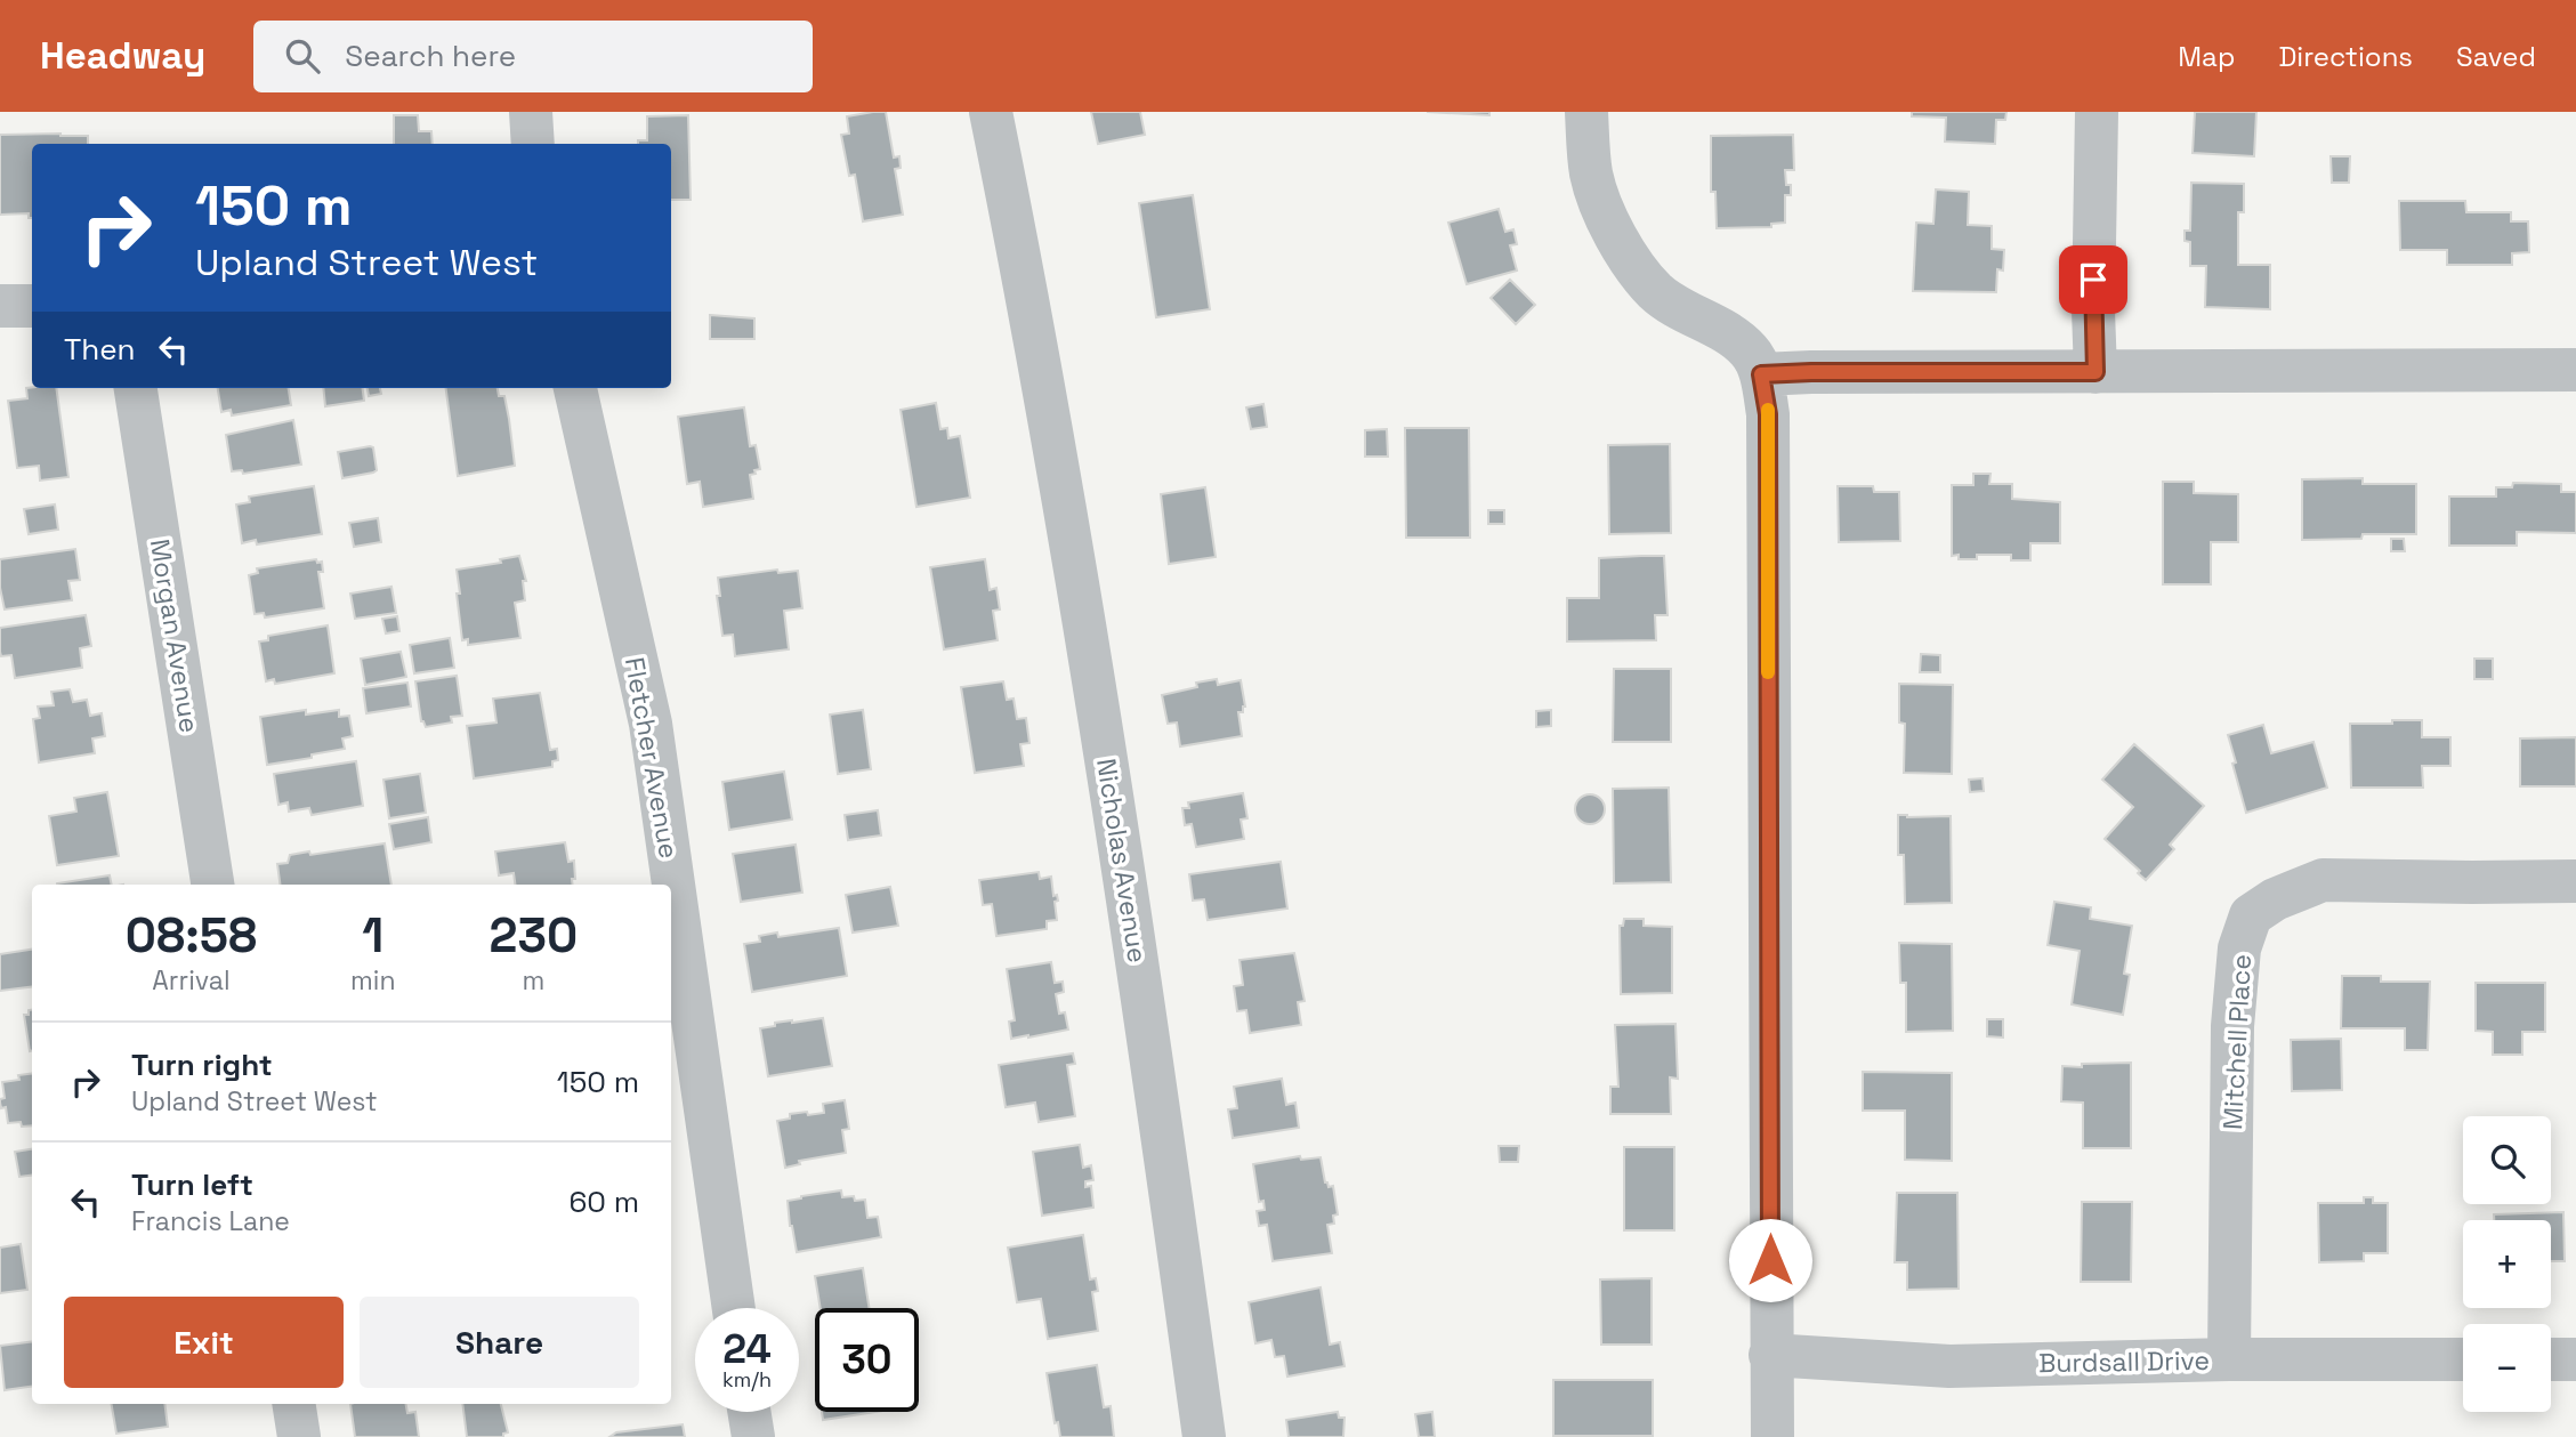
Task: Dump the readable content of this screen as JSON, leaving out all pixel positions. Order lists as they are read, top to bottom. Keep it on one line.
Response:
{"streets":{"street":["Morgan Avenue","Fletcher Avenue","Nicholas Avenue","Mitchell Place","Burdsall Drive"]},"crossings":[["Mitchell Place","Burdsall Drive"]],"page":{"header":"Headway","search":"Search here","nav":["Map","Directions","Saved"],"turn":["150 m","Upland Street West"],"then":"Then","eta":["08:58","Arrival","1","min","230","m"],"list":[{"name":"Turn right","note":"Upland Street West","value":"150 m"},{"name":"Turn left","note":"Francis Lane","value":"60 m"}],"map_buttons":["+","−"],"buttons":["Exit","Share"],"speed":"24 km/h","limit":"30"}}
